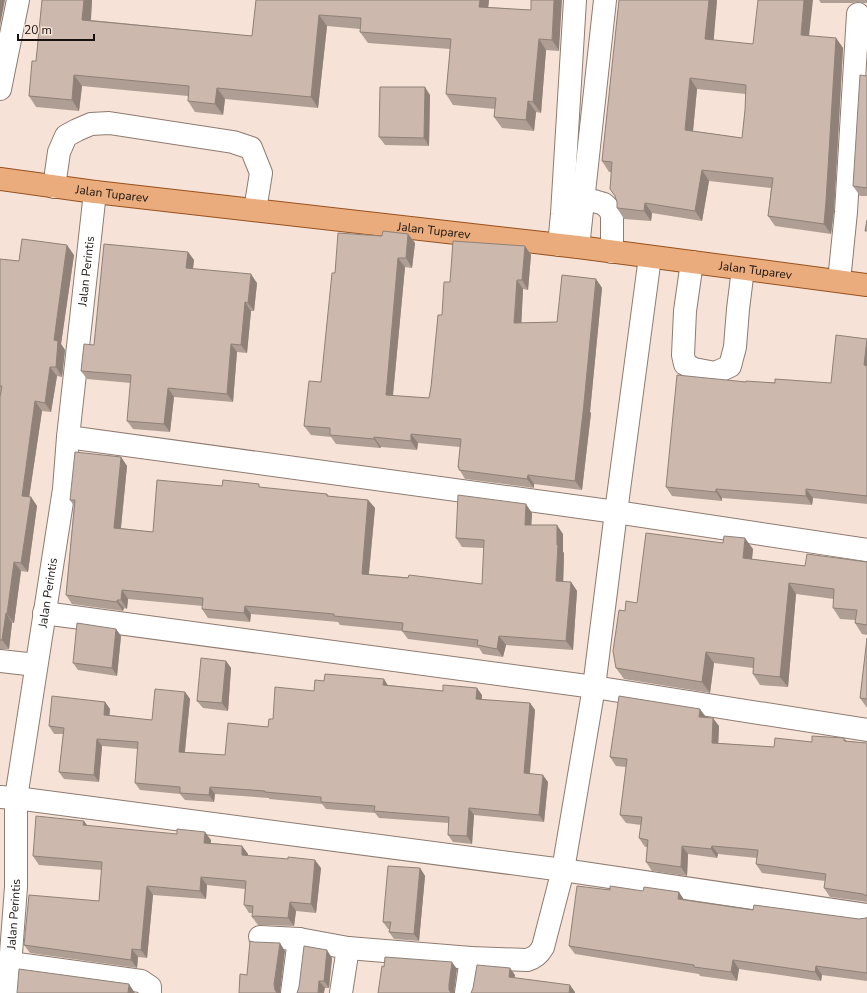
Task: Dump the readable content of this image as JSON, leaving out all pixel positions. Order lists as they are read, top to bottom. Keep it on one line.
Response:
{"streets":{"main road":["Jalan Tuparev"],"street":["Jalan Perintis"]},"crossings":[["Jalan Tuparev","Jalan Perintis"]],"scale_bar":"20 m"}
